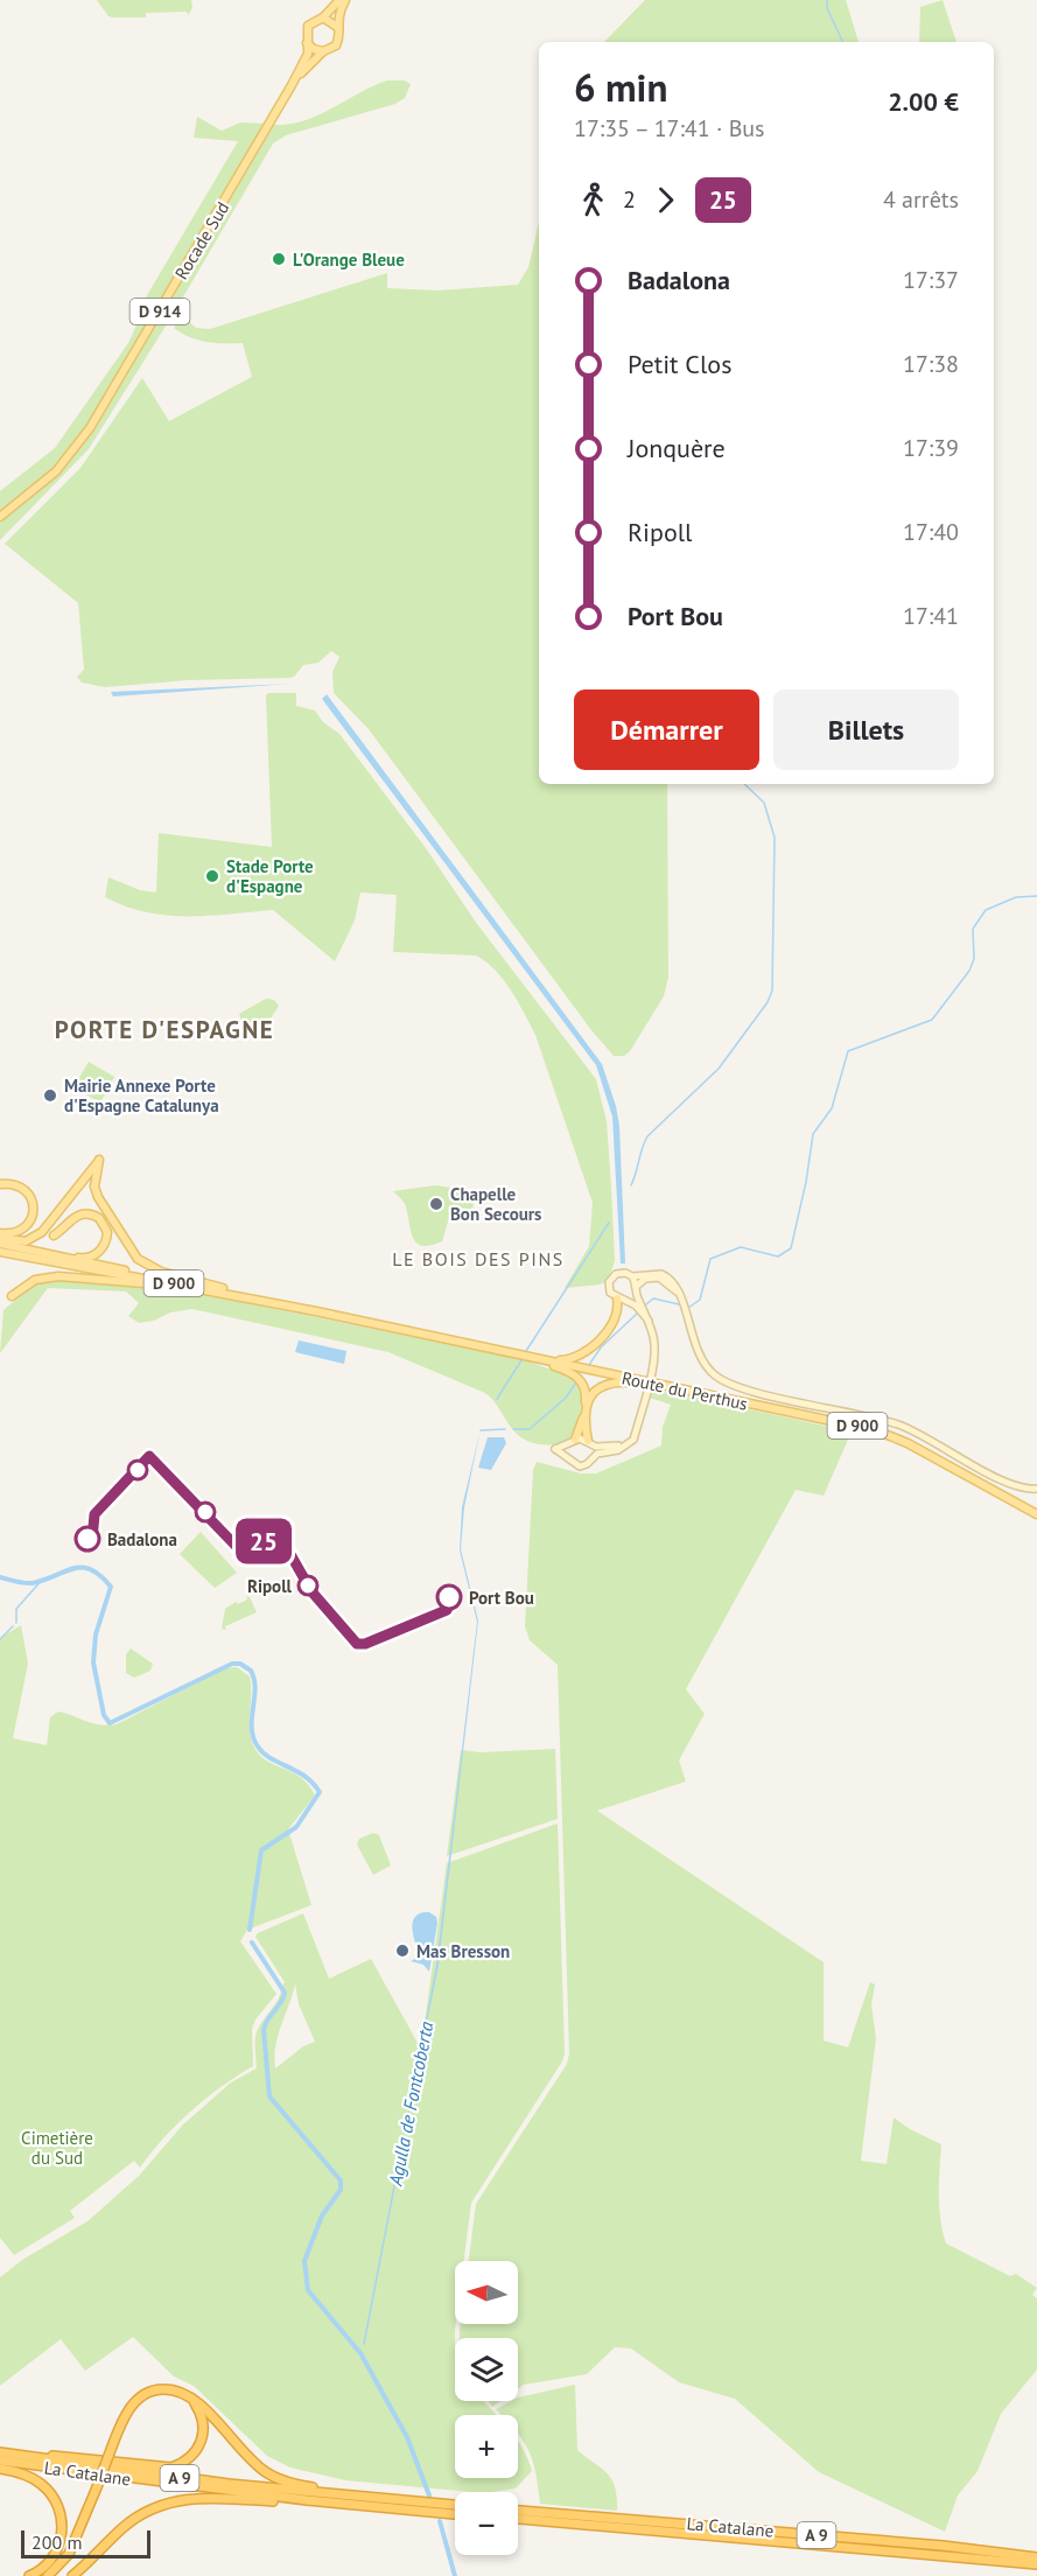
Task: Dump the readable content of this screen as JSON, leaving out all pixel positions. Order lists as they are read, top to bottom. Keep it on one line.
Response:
{"streets":{"highway":["La Catalane","A 9"],"main road":["Rocade Sud","D 914","D 900","Route du Perthus"]},"districts":["PORTE D'ESPAGNE","LE BOIS DES PINS"],"water":["Agulla de Fontcoberta"],"parks":["Cimetière du Sud"],"places":["L'Orange Bleue","Stade Porte d'Espagne","Mairie Annexe Porte d'Espagne Catalunya","Chapelle Bon Secours","Badalona","Ripoll","Port Bou","Mas Bresson"],"lines":["bus line 25"],"scale_bar":"200 m","north":"left","page":{"on_map":"25","heading":["6 min","17:35 – 17:41 · Bus","2.00 €"],"legs":["2","25","4 arrêts"],"list":[{"name":"Badalona","value":"17:37"},{"name":"Petit Clos","value":"17:38"},{"name":"Jonquère","value":"17:39"},{"name":"Ripoll","value":"17:40"},{"name":"Port Bou","value":"17:41"}],"buttons":["Démarrer","Billets"],"map_buttons":["+","−"],"scale":"200 m"}}
